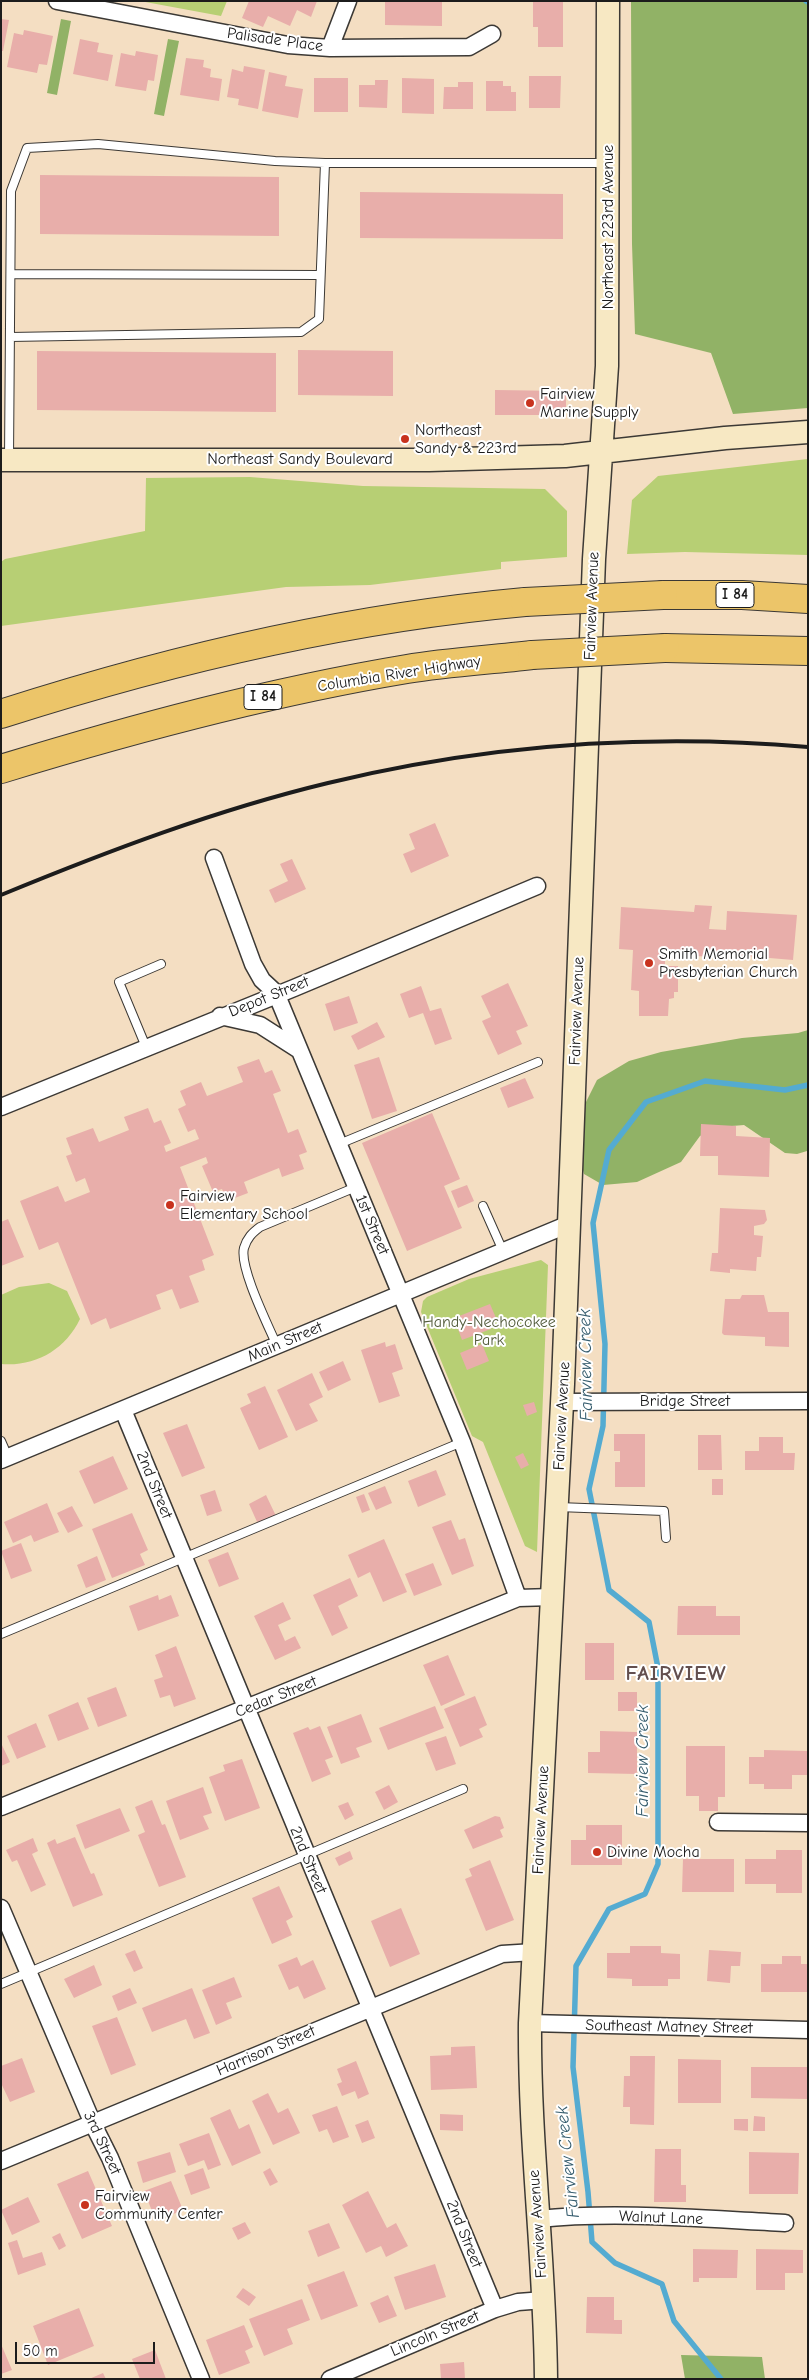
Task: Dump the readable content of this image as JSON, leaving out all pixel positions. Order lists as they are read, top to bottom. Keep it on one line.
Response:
{"streets":{"highway":["I 84","Columbia River Highway"],"main road":["Northeast 223rd Avenue","Northeast Sandy Boulevard","Fairview Avenue"],"street":["Palisade Place","Depot Street","1st Street","Main Street","Bridge Street","2nd Street","Cedar Street","Southeast Matney Street","Harrison Street","3rd Street","Walnut Lane","Lincoln Street"]},"crossings":[["Northeast 223rd Avenue","Northeast Sandy Boulevard"],["Northeast 223rd Avenue","Fairview Avenue"],["Northeast Sandy Boulevard","Fairview Avenue"],["Fairview Avenue","Main Street"],["Fairview Avenue","Bridge Street"],["Fairview Avenue","Cedar Street"],["Fairview Avenue","Southeast Matney Street"],["Fairview Avenue","Harrison Street"],["Fairview Avenue","Walnut Lane"],["Fairview Avenue","Lincoln Street"],["Depot Street","1st Street"],["1st Street","Main Street"],["1st Street","Cedar Street"],["Main Street","2nd Street"],["2nd Street","Cedar Street"],["2nd Street","Harrison Street"],["2nd Street","Lincoln Street"],["Harrison Street","3rd Street"]],"districts":["FAIRVIEW"],"water":["Fairview Creek"],"parks":["Handy-Nechocokee Park"],"places":["Fairview Marine Supply","Northeast Sandy & 223rd","Smith Memorial Presbyterian Church","Fairview Elementary School","Divine Mocha","Fairview Community Center"],"scale_bar":"50 m"}
